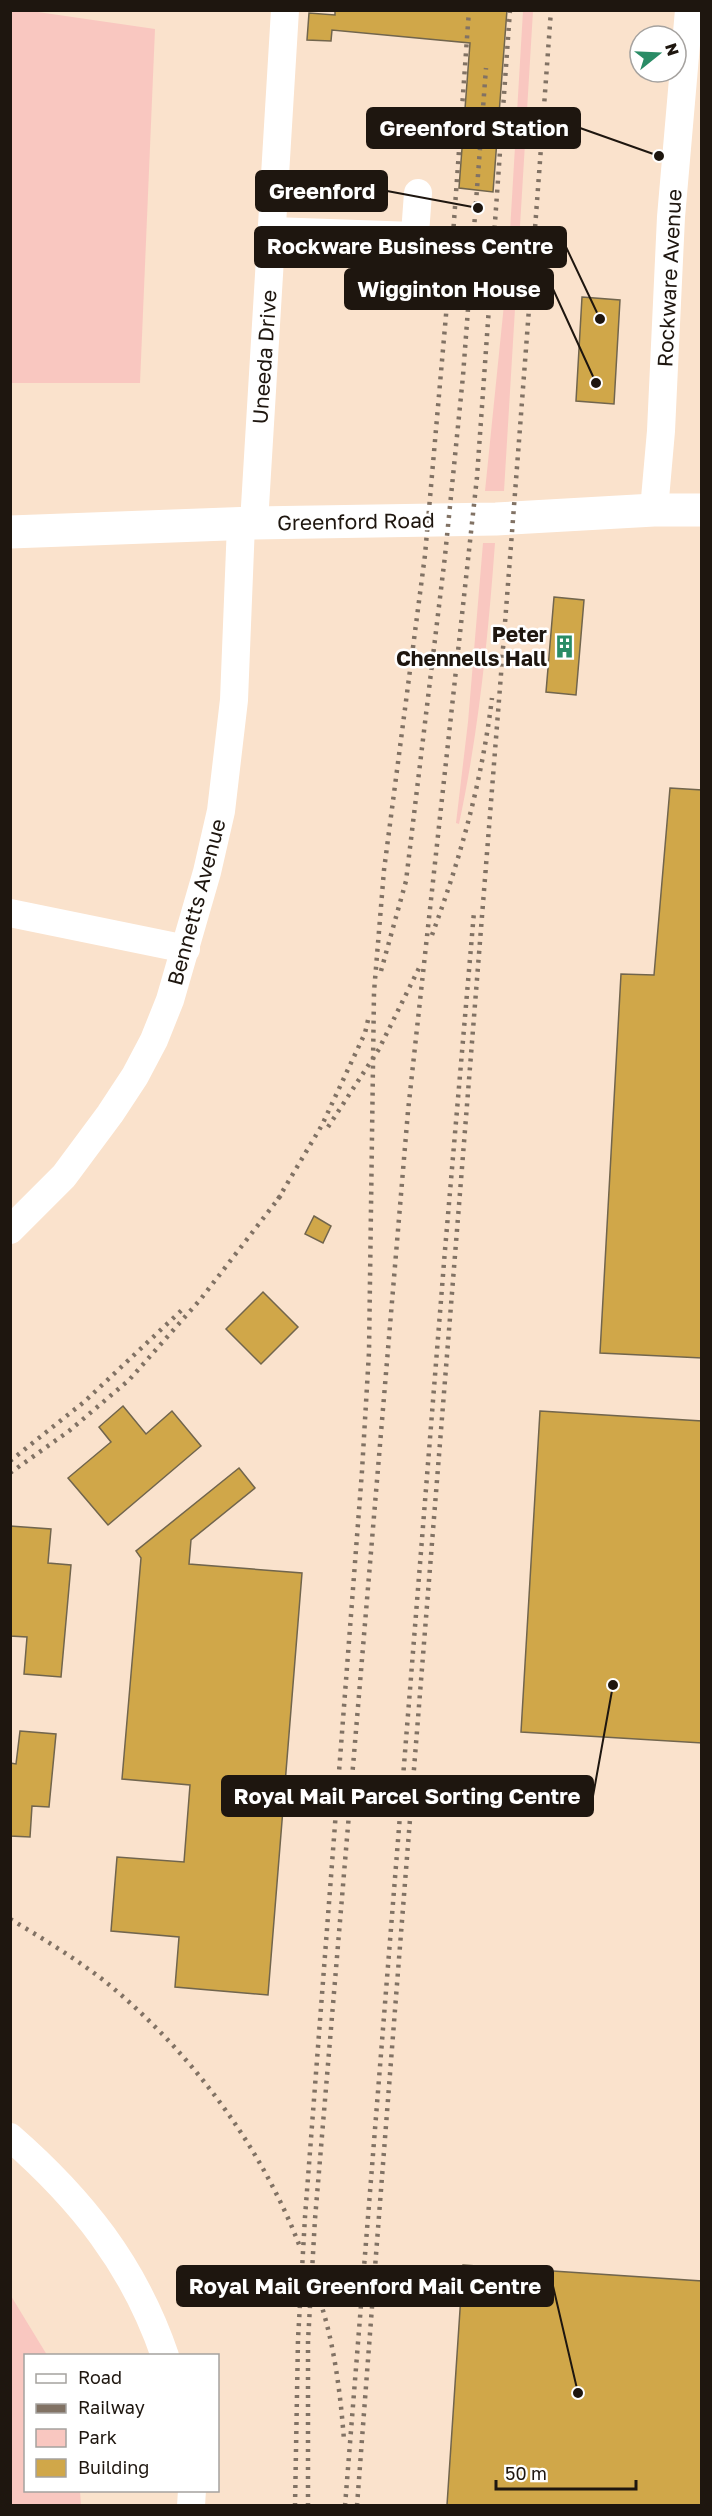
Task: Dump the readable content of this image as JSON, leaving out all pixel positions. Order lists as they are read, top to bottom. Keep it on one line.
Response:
{"streets":{"main road":["Greenford Road"],"street":["Rockware Avenue","Uneeda Drive","Bennetts Avenue"]},"crossings":[["Rockware Avenue","Greenford Road"],["Uneeda Drive","Greenford Road"],["Uneeda Drive","Bennetts Avenue"],["Greenford Road","Bennetts Avenue"]],"places":{"other":["Greenford Station","Greenford","Rockware Business Centre","Wigginton House","Royal Mail Parcel Sorting Centre","Royal Mail Greenford Mail Centre"],"building":["Peter Chennells Hall"]},"legend":["Road","Railway","Park","Building"],"scale_bar":"50 m","north":"right"}
